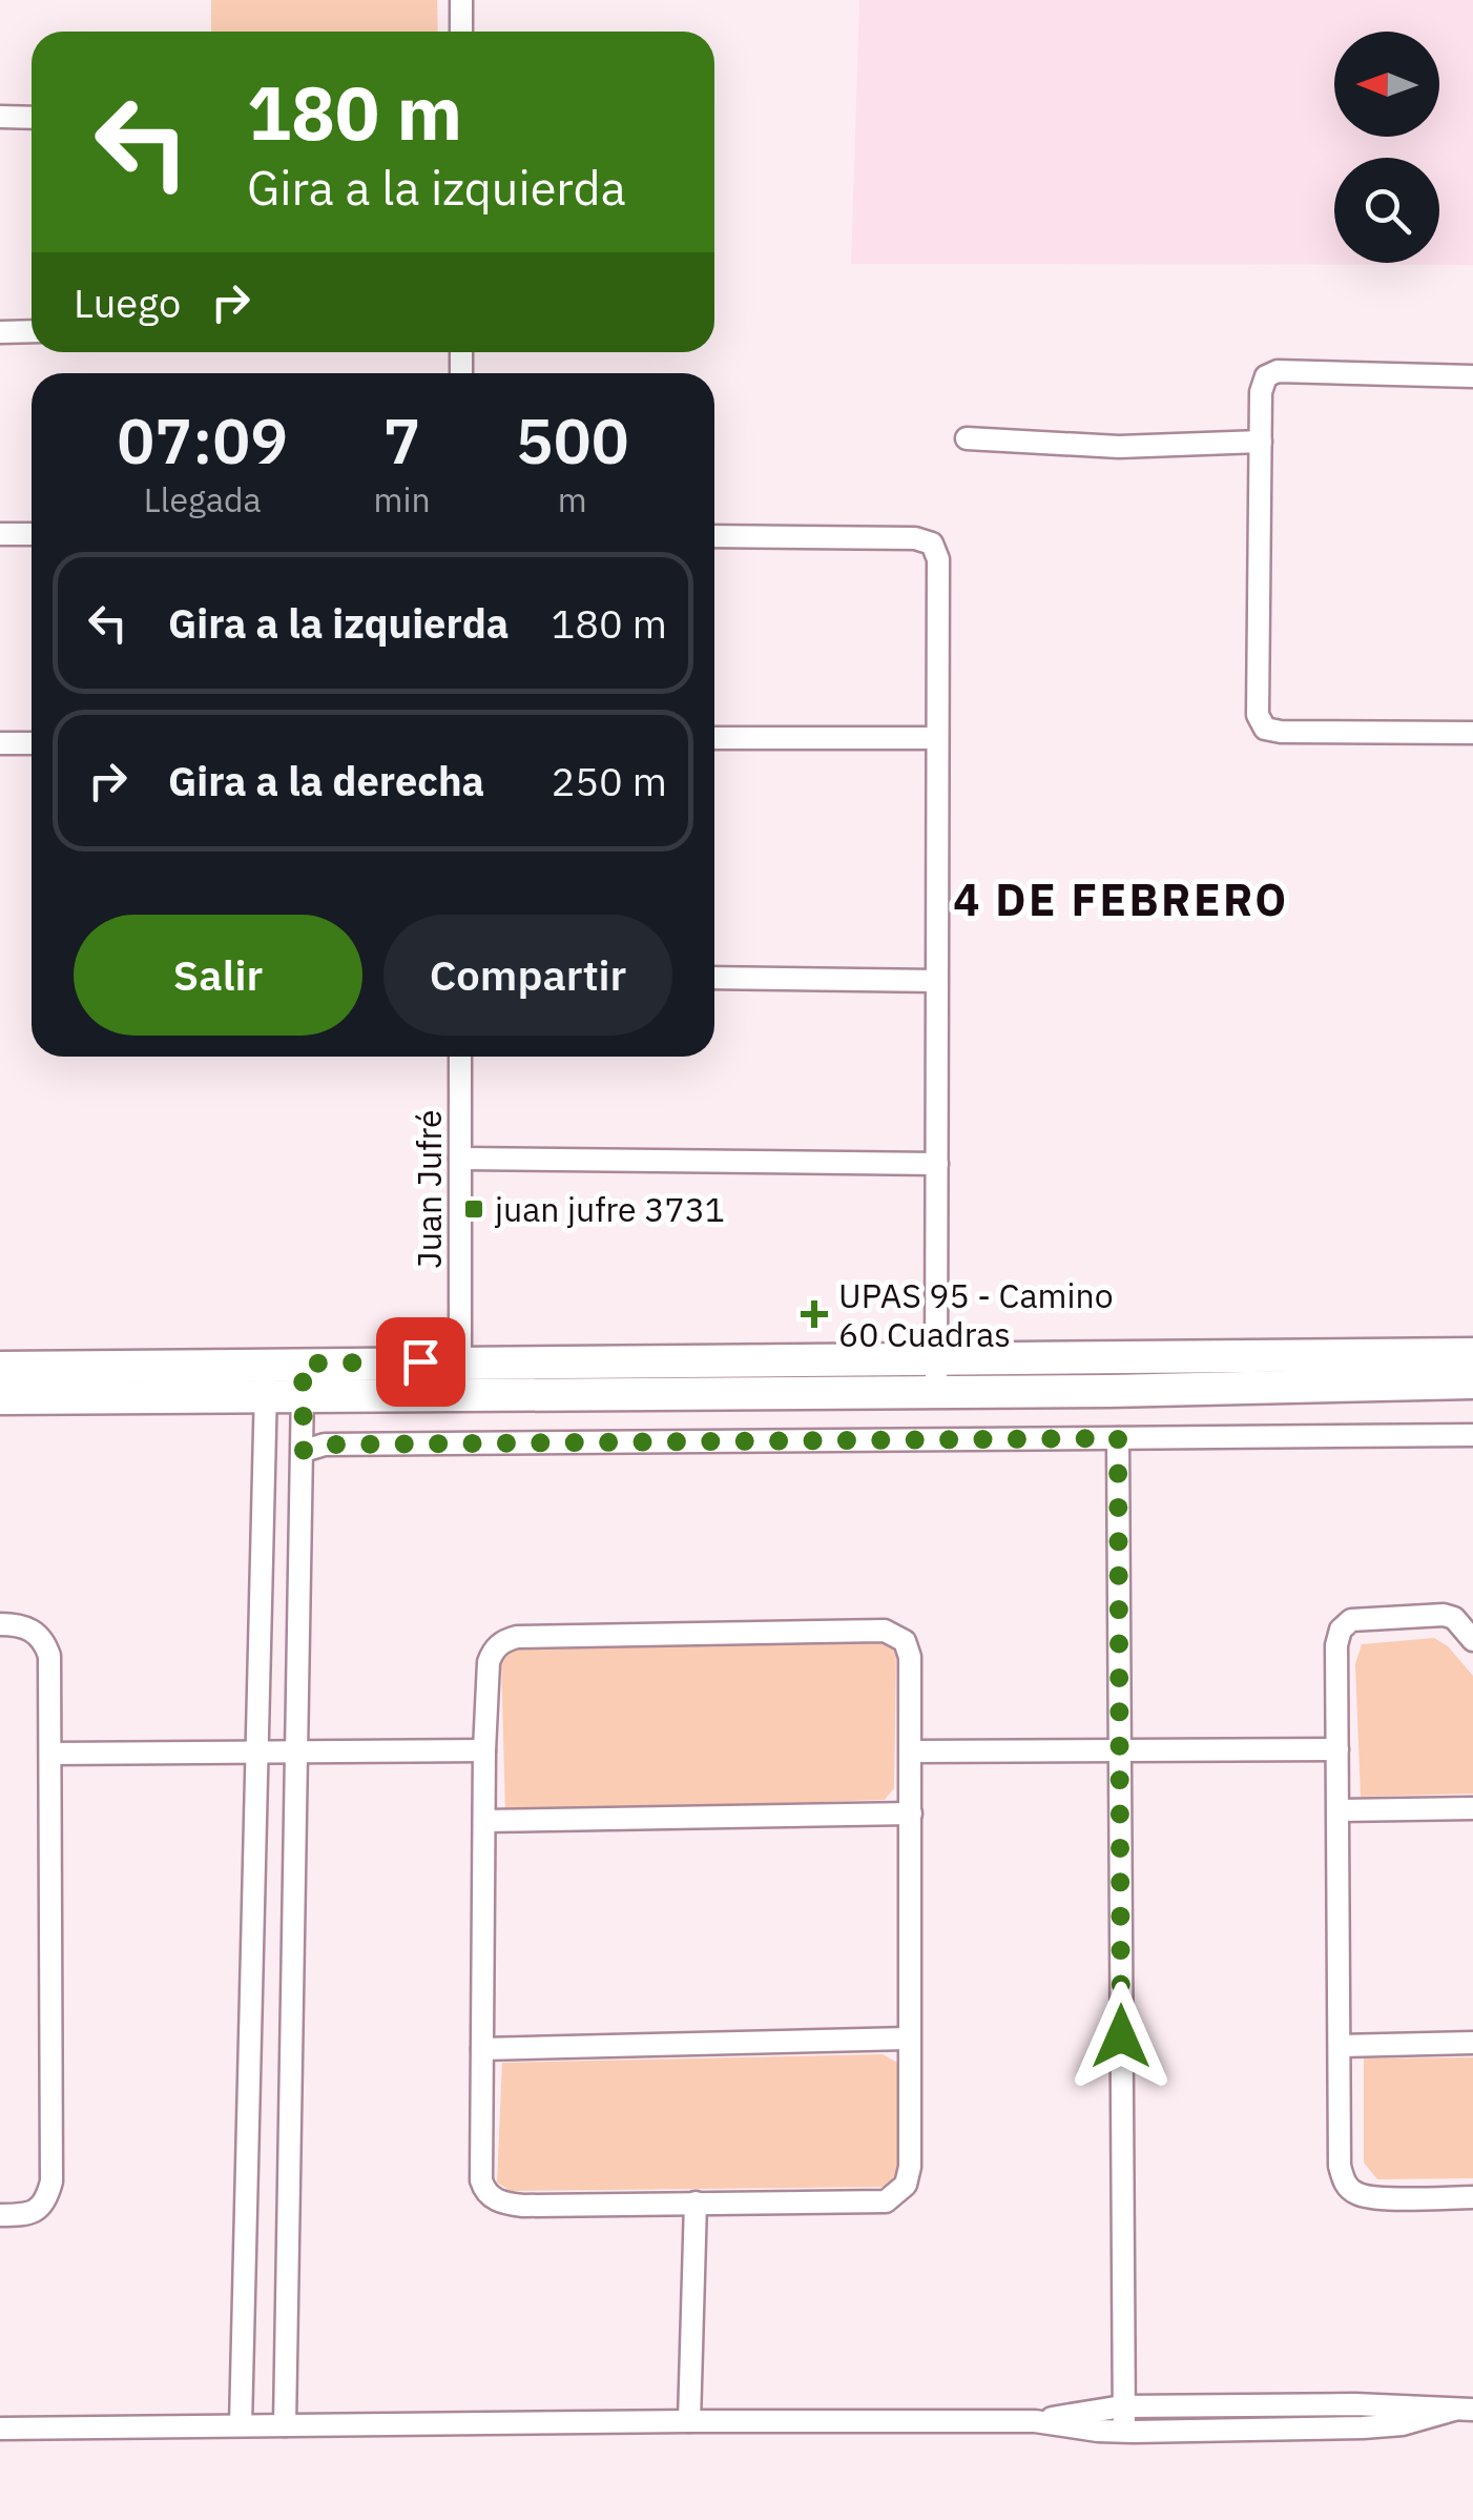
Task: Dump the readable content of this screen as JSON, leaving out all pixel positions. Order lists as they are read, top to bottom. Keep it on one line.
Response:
{"streets":{"street":["Juan Jufré"]},"districts":["4 DE FEBRERO"],"places":{"transit":["juan jufre 3731"],"health":["UPAS 95 - Camino 60 Cuadras"]},"north":"left","page":{"turn":["180 m","Gira a la izquierda"],"then":"Luego","eta":["07:09","Llegada","7","min","500","m"],"list":[{"name":"Gira a la izquierda","value":"180 m"},{"name":"Gira a la derecha","value":"250 m"}],"buttons":["Salir","Compartir"]}}
